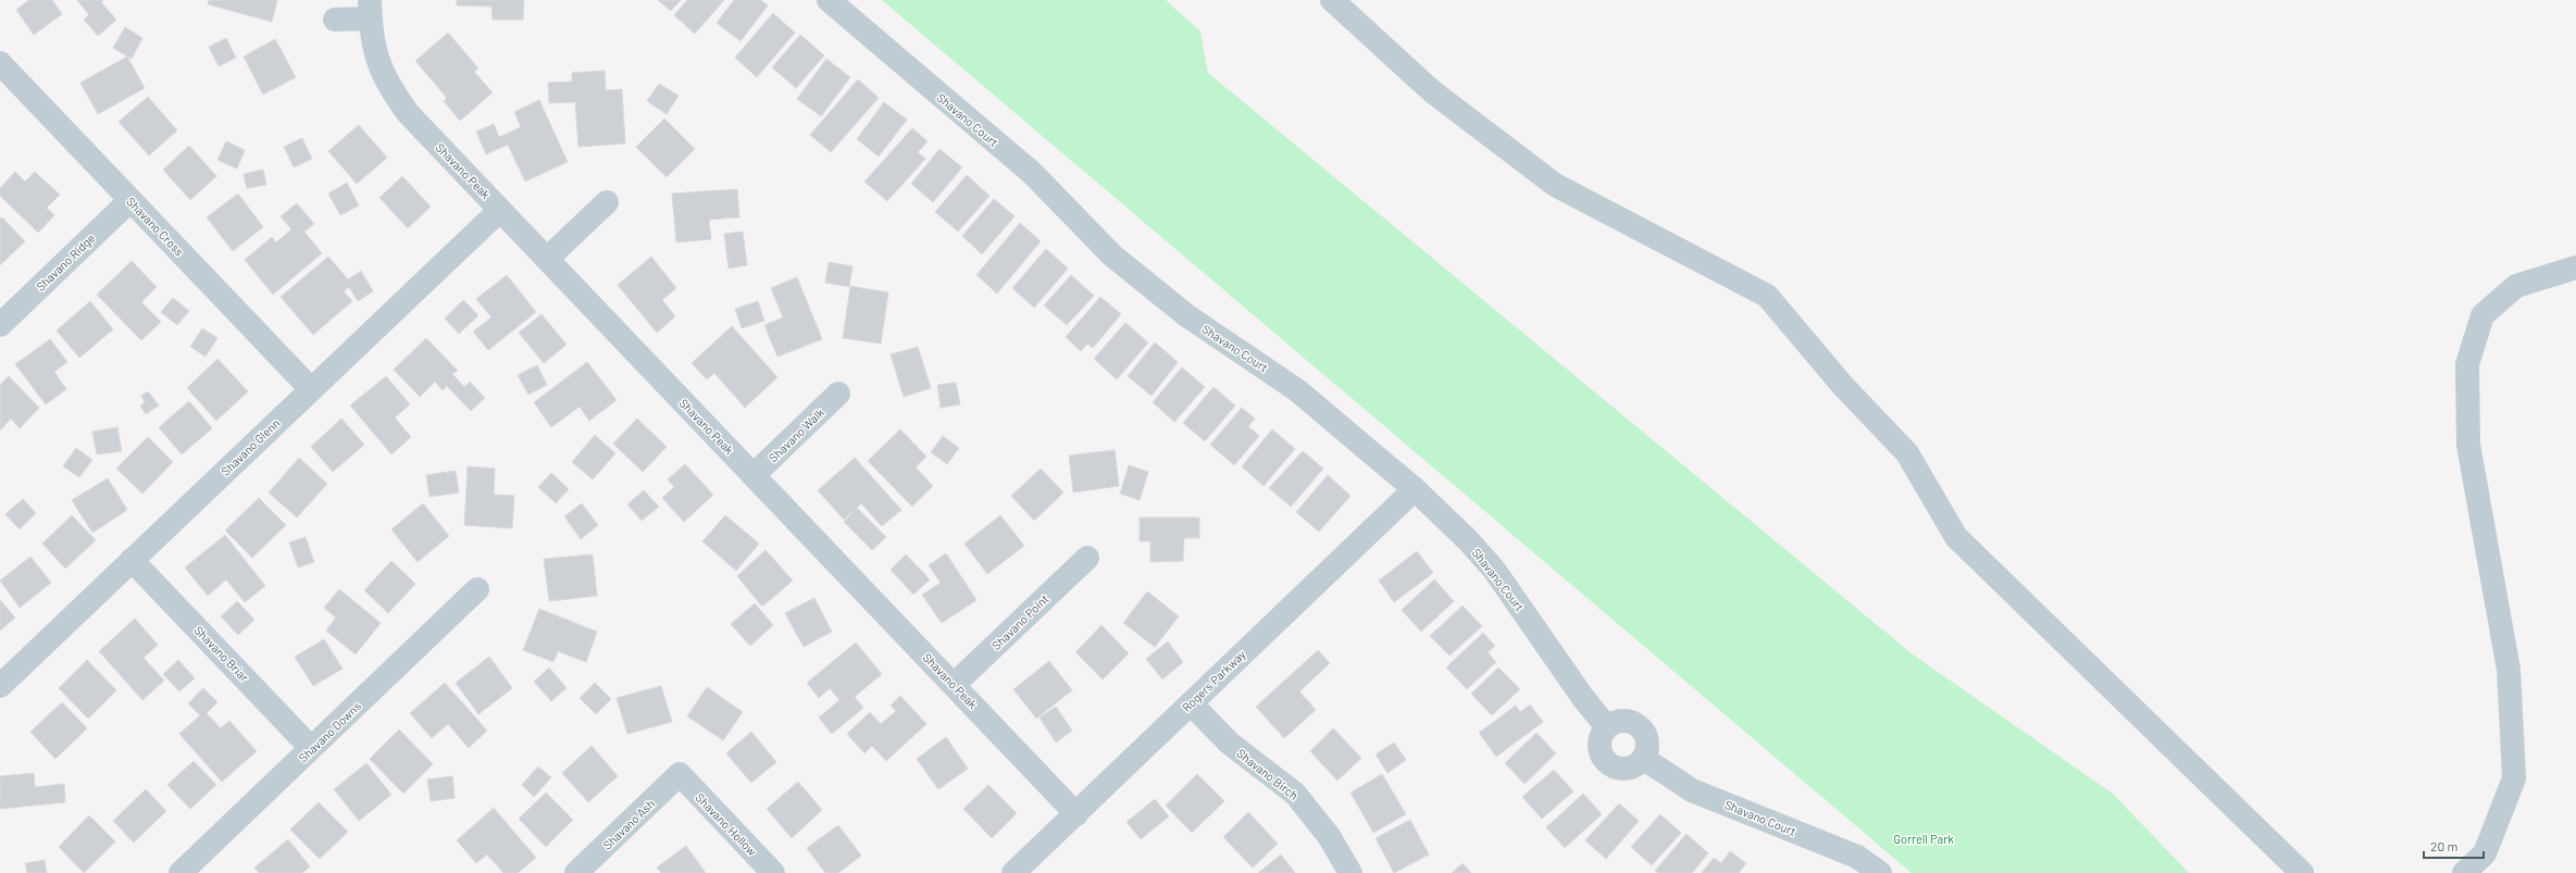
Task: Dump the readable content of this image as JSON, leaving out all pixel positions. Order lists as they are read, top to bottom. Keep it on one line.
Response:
{"streets":{"street":["Shavano Court","Shavano Peak","Shavano Cross","Shavano Ridge","Shavano Walk","Shavano Glenn","Shavano Point","Shavano Briar","Rogers Parkway","Shavano Downs","Shavano Birch","Shavano Ash","Shavano Hollow"]},"crossings":[["Shavano Court","Rogers Parkway"],["Shavano Peak","Shavano Walk"],["Shavano Peak","Shavano Glenn"],["Shavano Peak","Shavano Point"],["Shavano Peak","Rogers Parkway"],["Shavano Cross","Shavano Ridge"],["Shavano Cross","Shavano Glenn"],["Shavano Glenn","Shavano Briar"],["Shavano Briar","Shavano Downs"],["Rogers Parkway","Shavano Birch"],["Shavano Ash","Shavano Hollow"]],"parks":["Gorrell Park"],"scale_bar":"20 m"}
